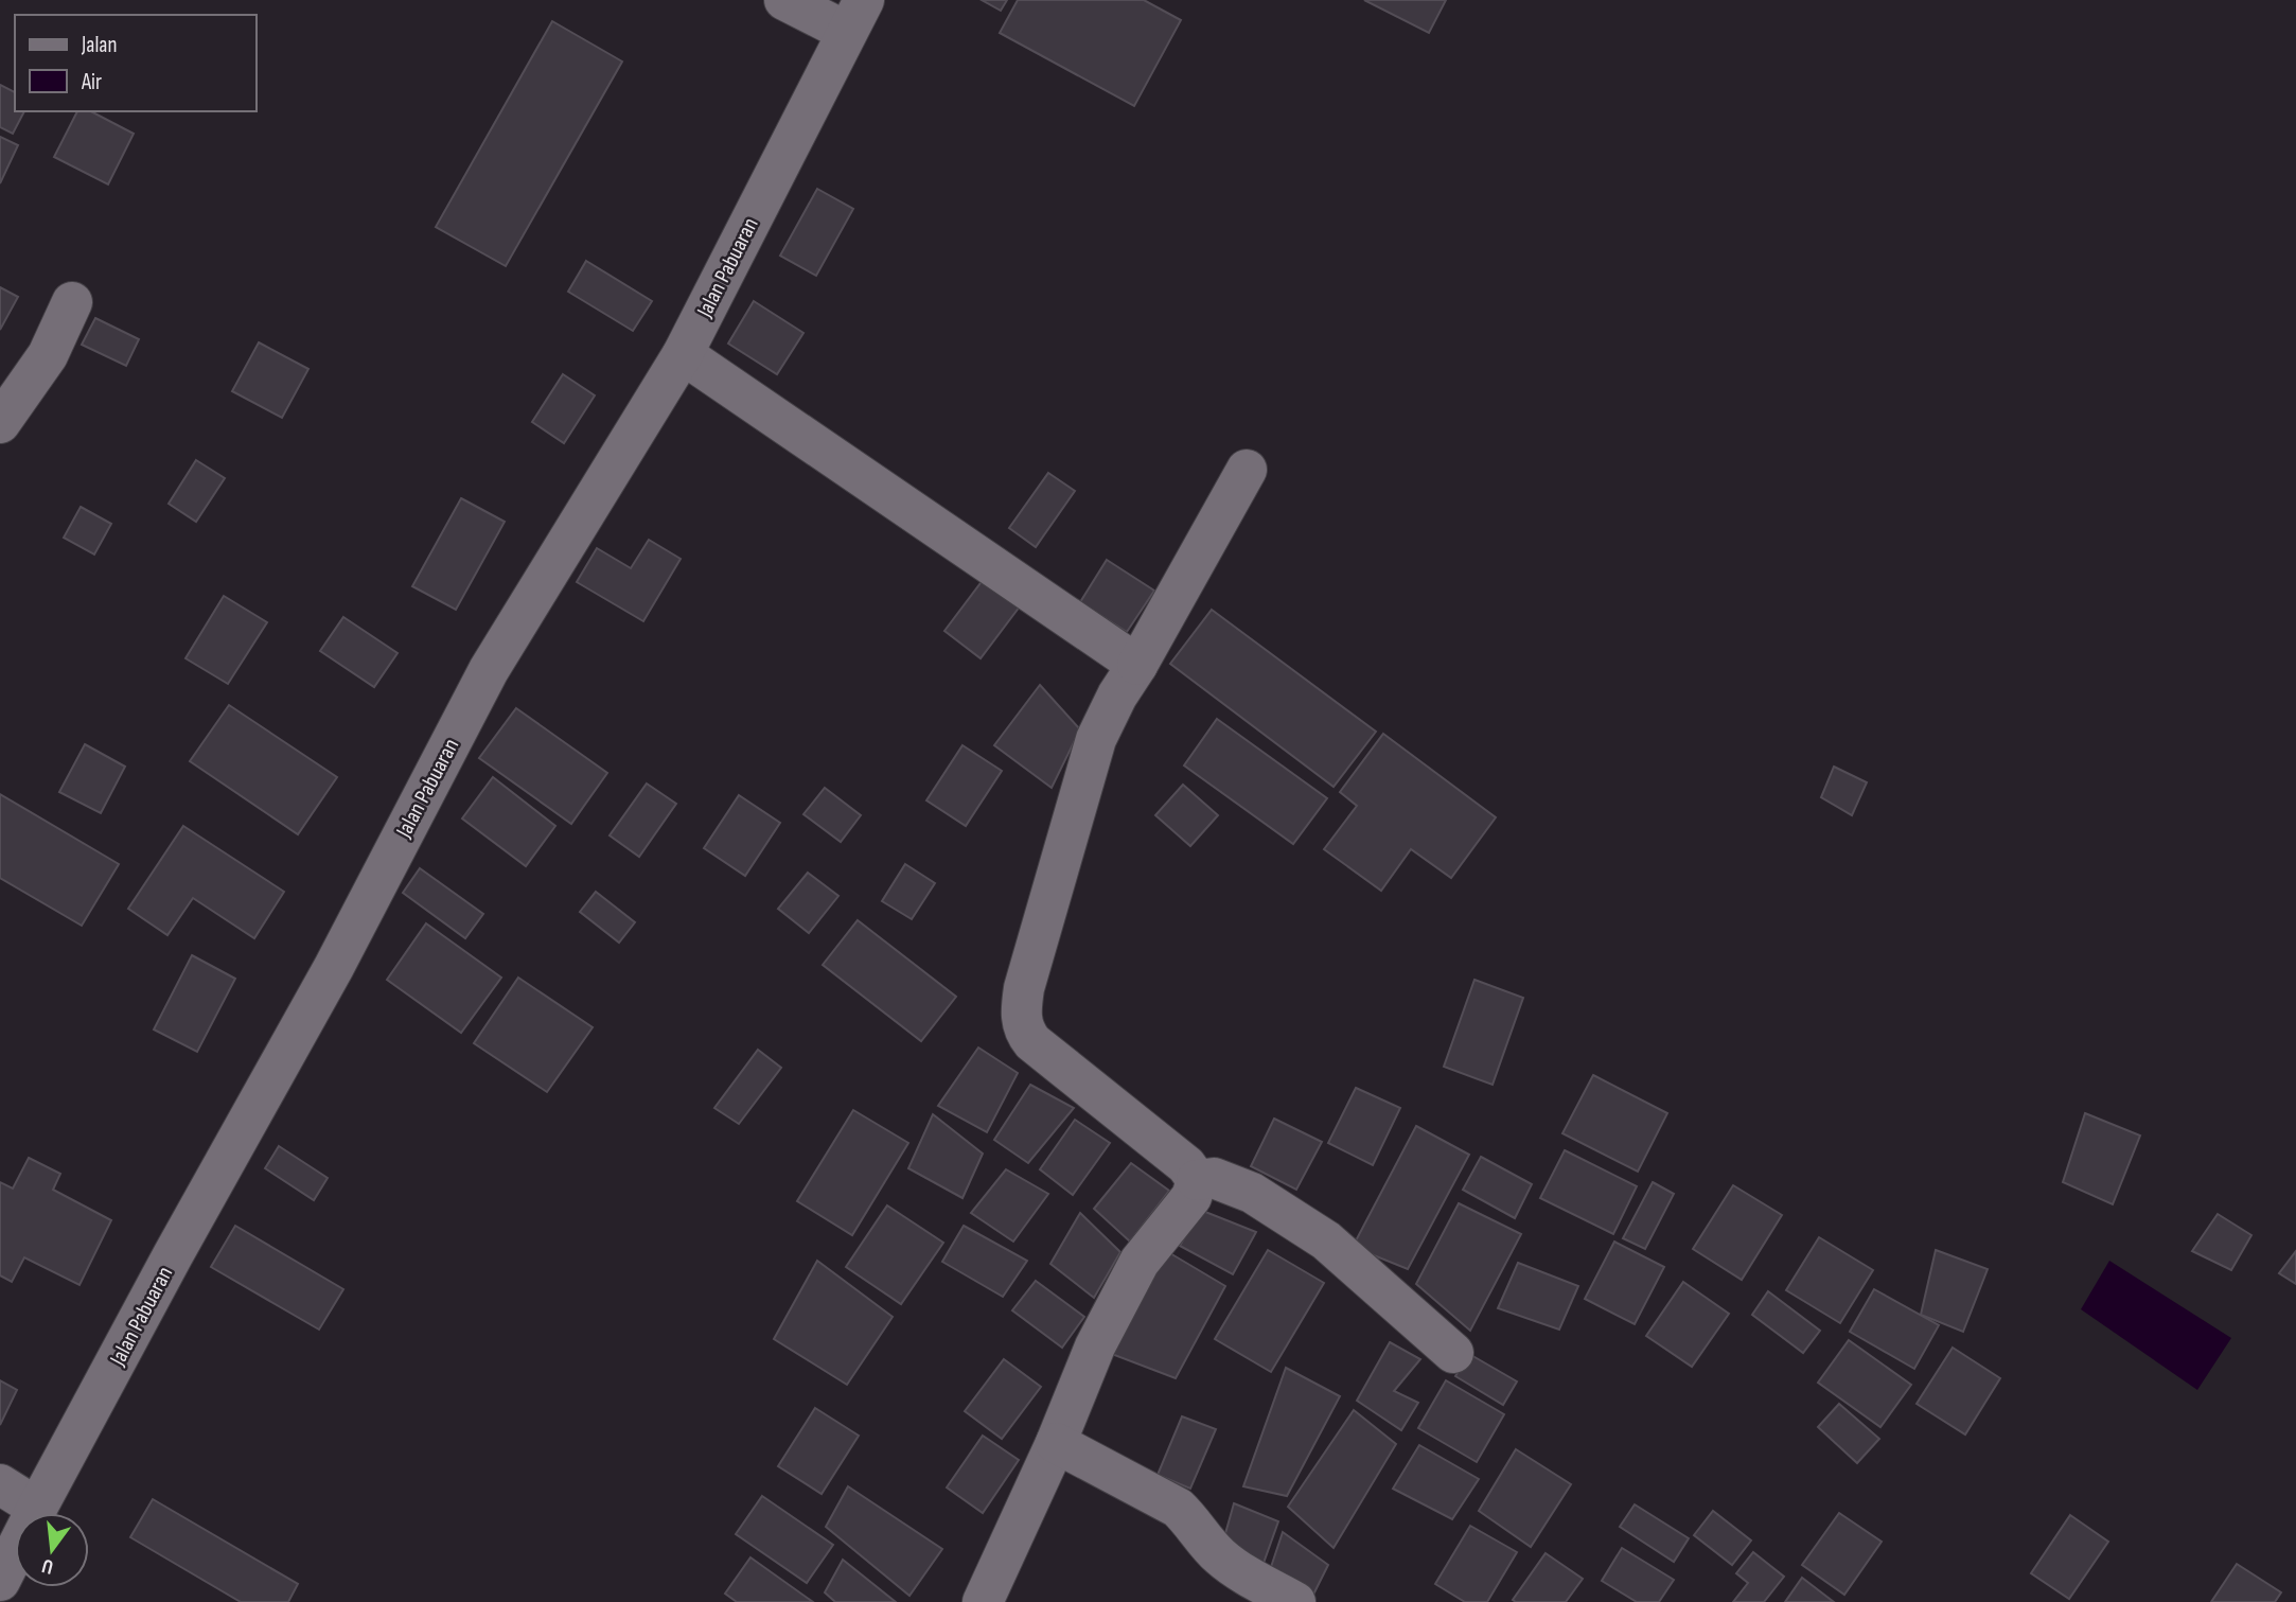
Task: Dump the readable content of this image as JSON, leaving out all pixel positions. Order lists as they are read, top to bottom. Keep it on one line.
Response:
{"streets":{"street":["Jalan Pabuaran"]},"legend":["Jalan","Air"],"north":"bottom"}
